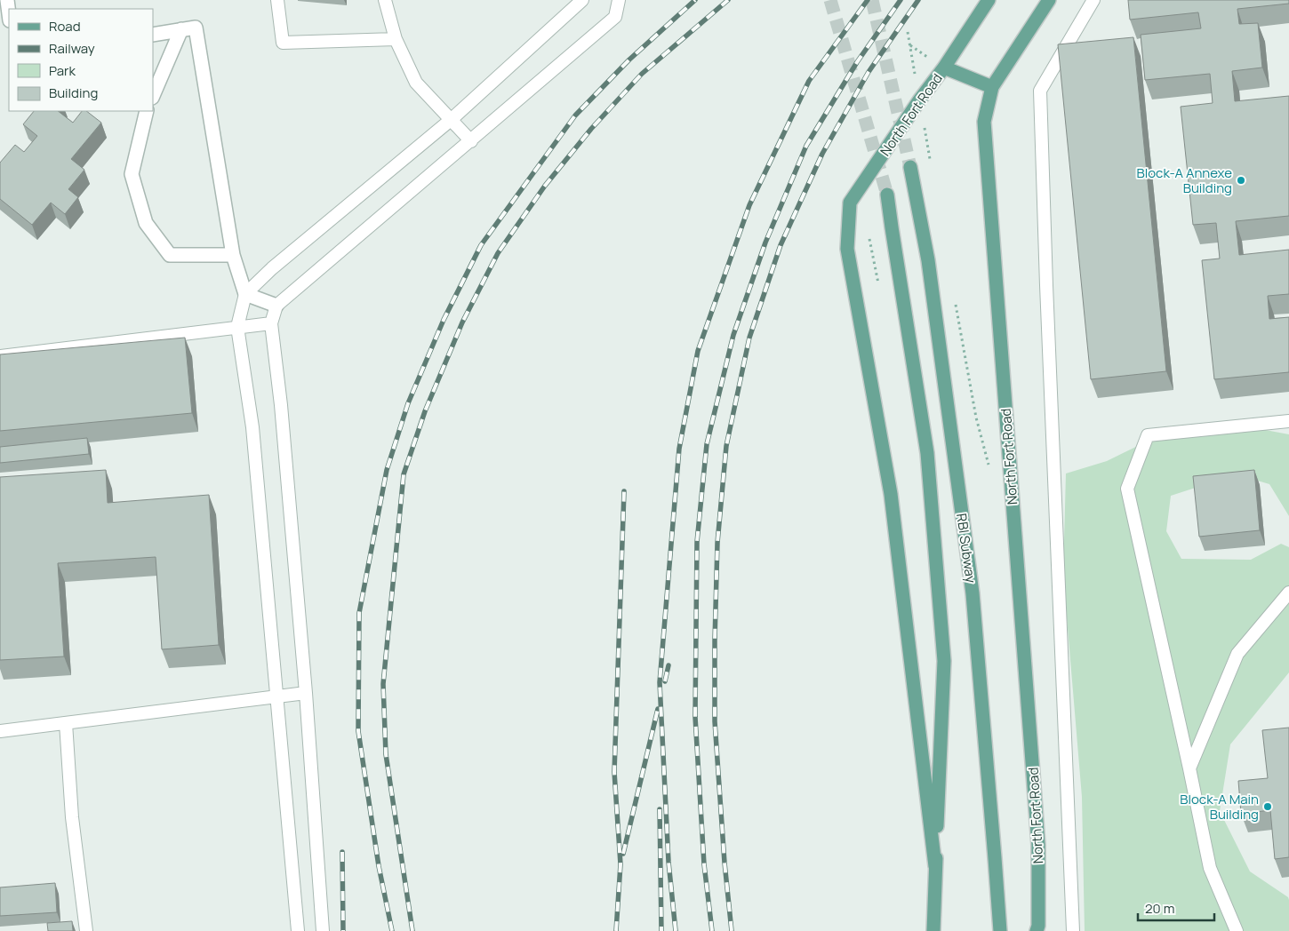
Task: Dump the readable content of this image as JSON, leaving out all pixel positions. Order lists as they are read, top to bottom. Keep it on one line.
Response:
{"streets":{"main road":["North Fort Road","RBI Subway"]},"places":["Block-A Annexe Building","Block-A Main Building"],"legend":["Road","Railway","Park","Building"],"scale_bar":"20 m"}
